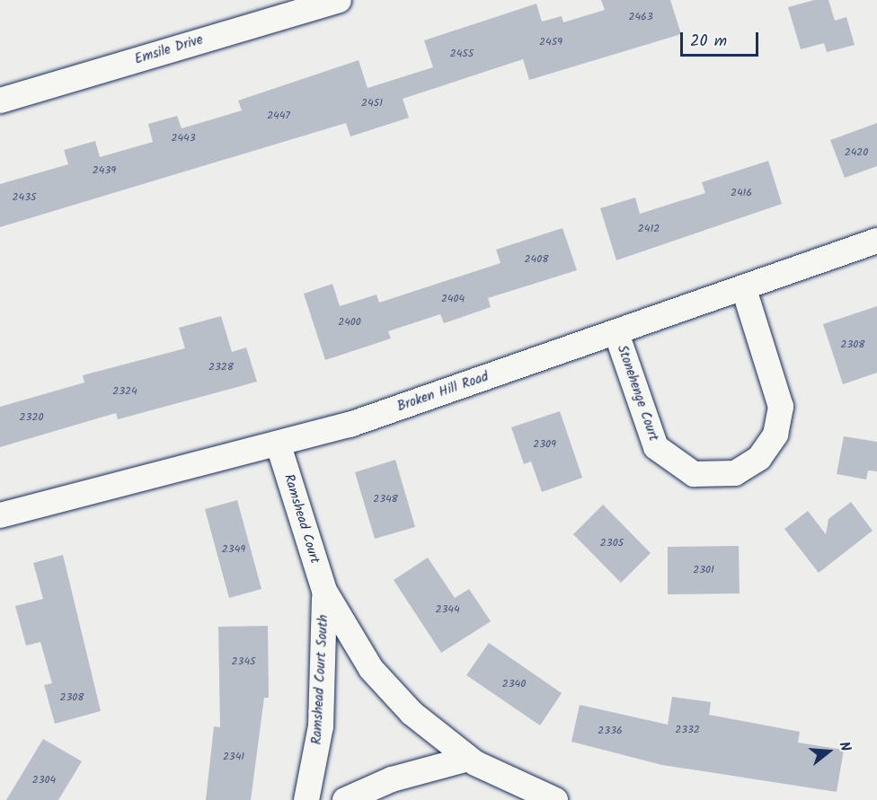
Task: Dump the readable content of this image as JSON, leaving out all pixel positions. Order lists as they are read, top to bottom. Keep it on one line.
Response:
{"streets":{"street":["Emsile Drive","Broken Hill Road","Stonehenge Court","Ramshead Court","Ramshead Court South"]},"crossings":[["Broken Hill Road","Stonehenge Court"],["Broken Hill Road","Ramshead Court"],["Ramshead Court","Ramshead Court South"]],"house_numbers":["2463","2459","2455","2451","2447","2443","2420","2439","2416","2435","2412","2408","2404","2400","2308","2328","2324","2320","2309","2348","2305","2349","2301","2344","2345","2340","2308","2332","2336","2341","2304"],"scale_bar":"20 m","north":"right"}
